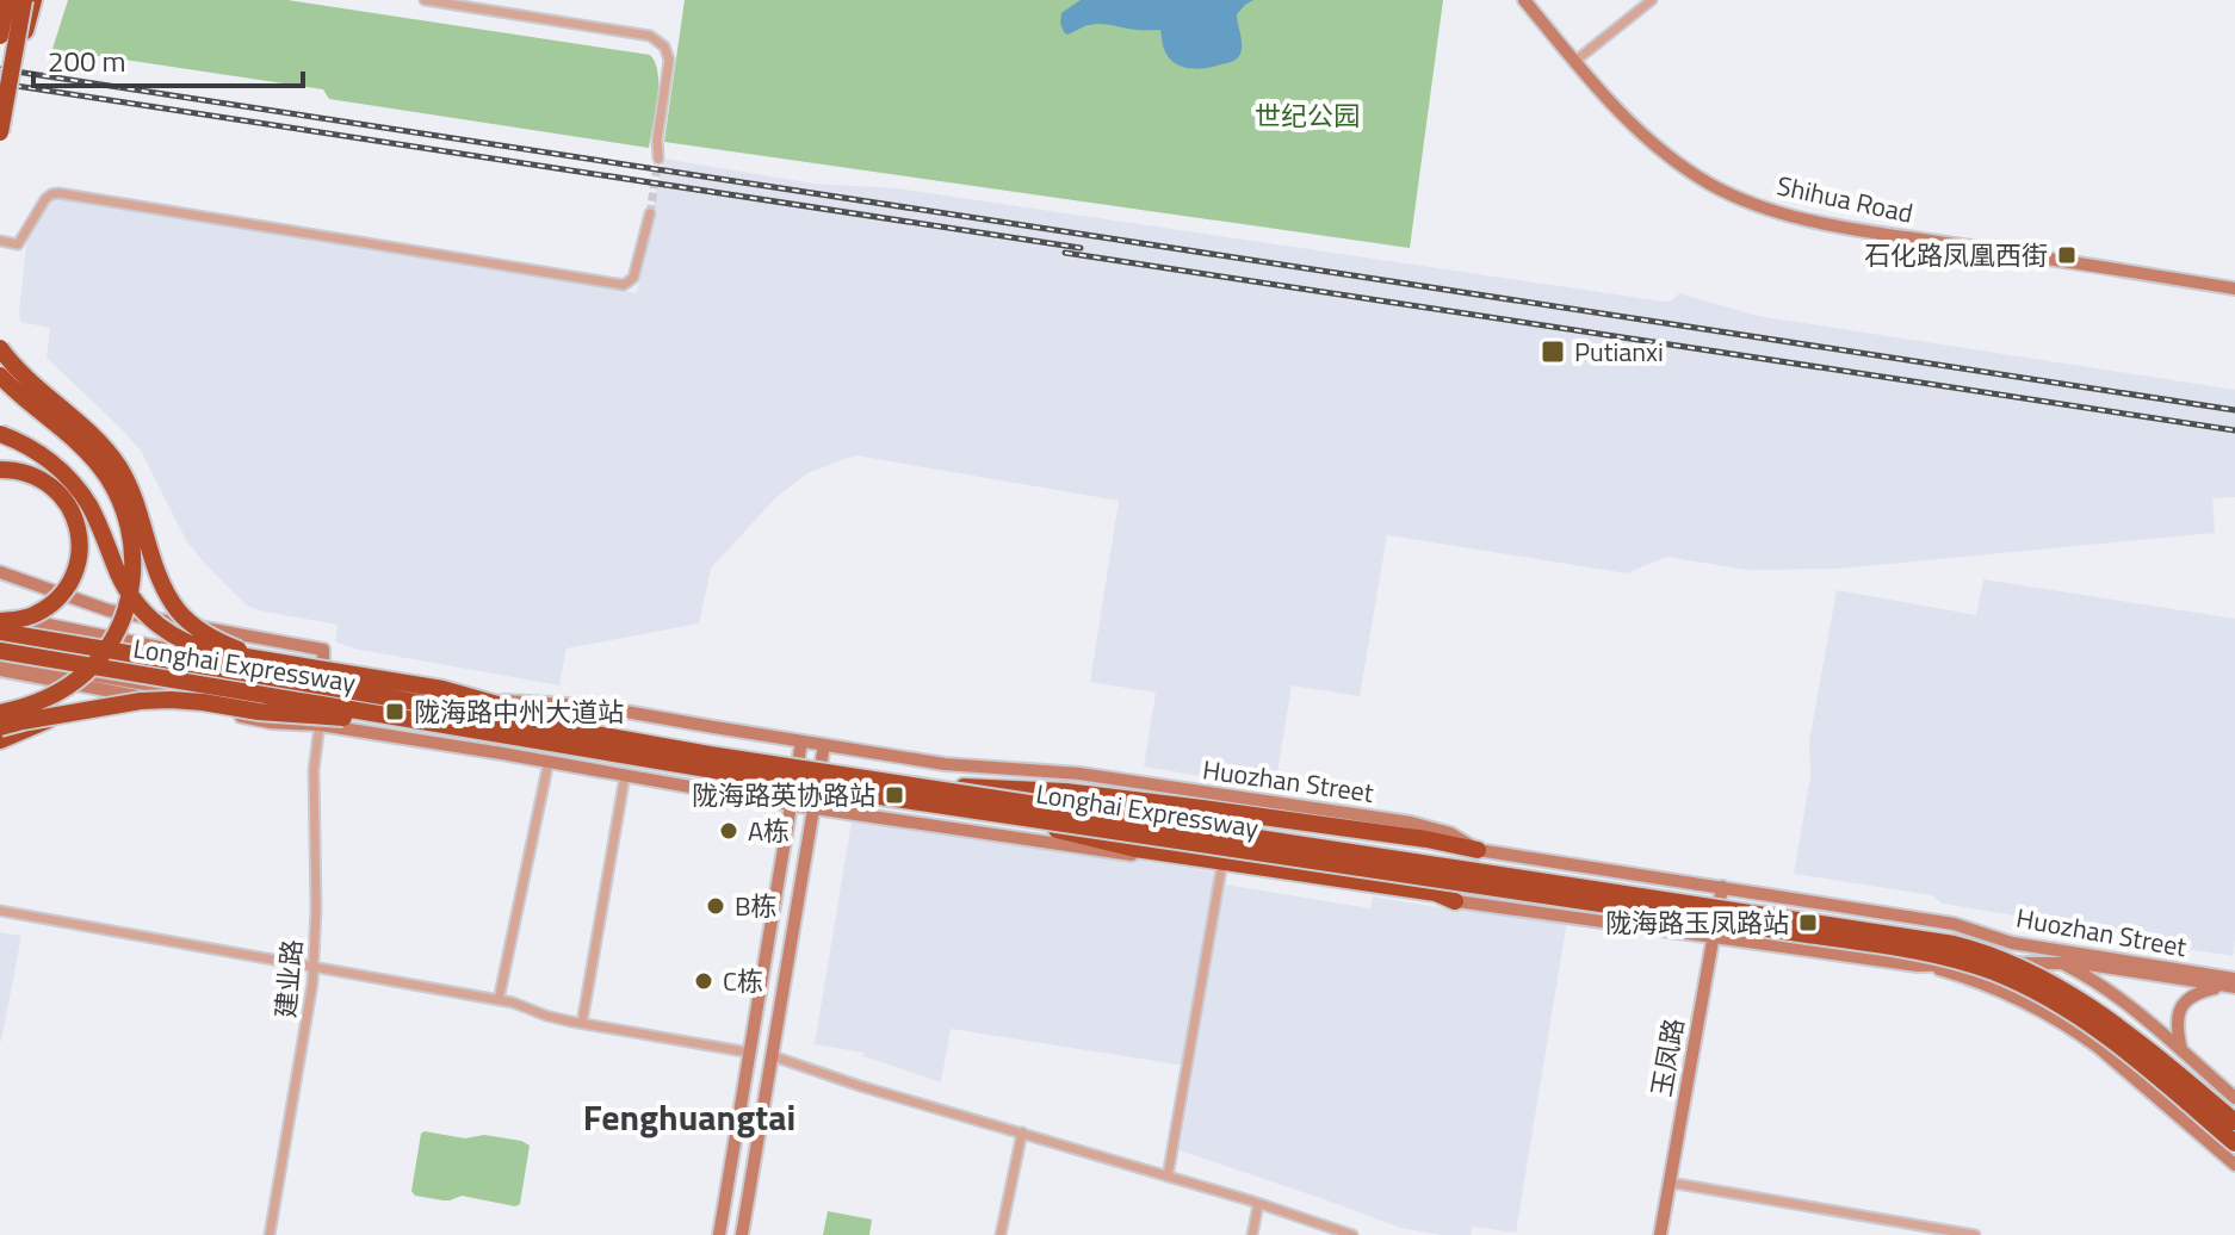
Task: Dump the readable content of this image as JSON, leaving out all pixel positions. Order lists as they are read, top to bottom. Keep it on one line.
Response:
{"streets":{"highway":["Longhai Expressway"],"street":["Shihua Road","Huozhan Street","建业路","玉凤路"]},"crossings":[["Huozhan Street","建业路"],["Huozhan Street","玉凤路"]],"districts":["Fenghuangtai"],"parks":["世纪公园"],"places":{"transit":["石化路凤凰西街","Putianxi","陇海路中州大道站","陇海路英协路站","陇海路玉凤路站"],"other":["A栋","B栋","C栋"]},"scale_bar":"200 m"}
